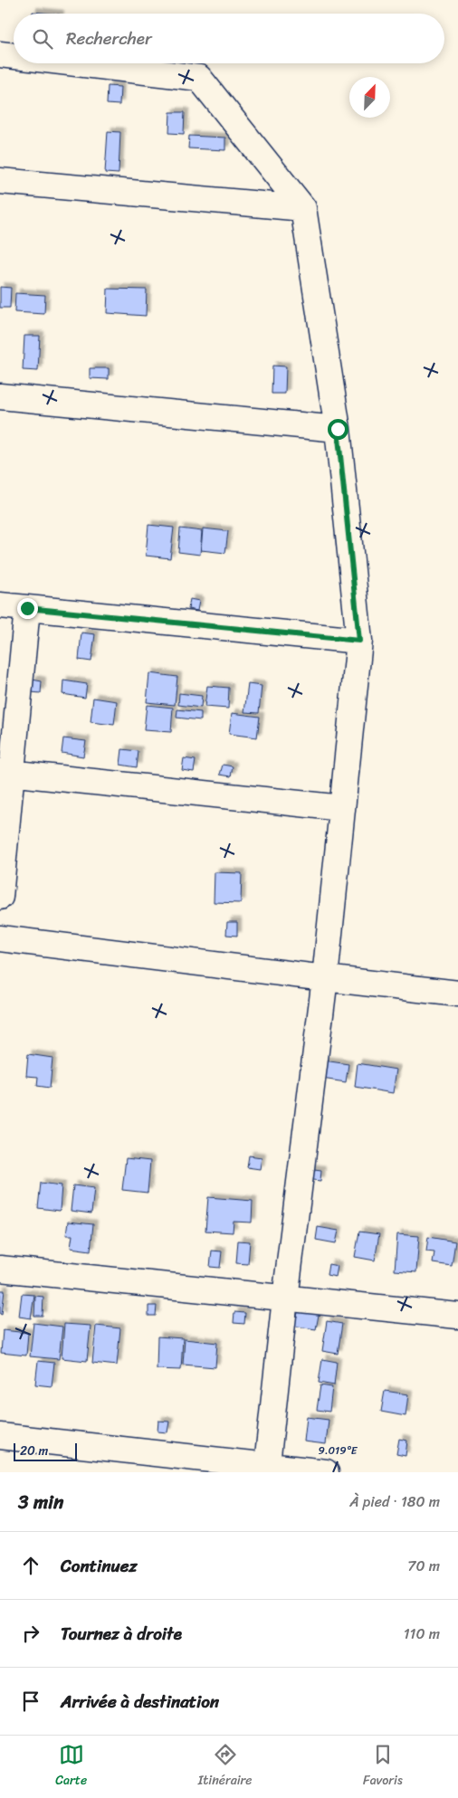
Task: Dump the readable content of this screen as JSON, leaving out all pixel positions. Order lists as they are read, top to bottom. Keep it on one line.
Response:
{"scale_bar":"20 m","north":"top right","page":{"search":"Rechercher","scale":"20 m","heading":["3 min","À pied · 180 m"],"list":[["Continuez","70 m"],["Tournez à droite","110 m"],"Arrivée à destination"],"nav":["Carte","Itinéraire","Favoris"]},"coordinates":["9.019°E"]}
